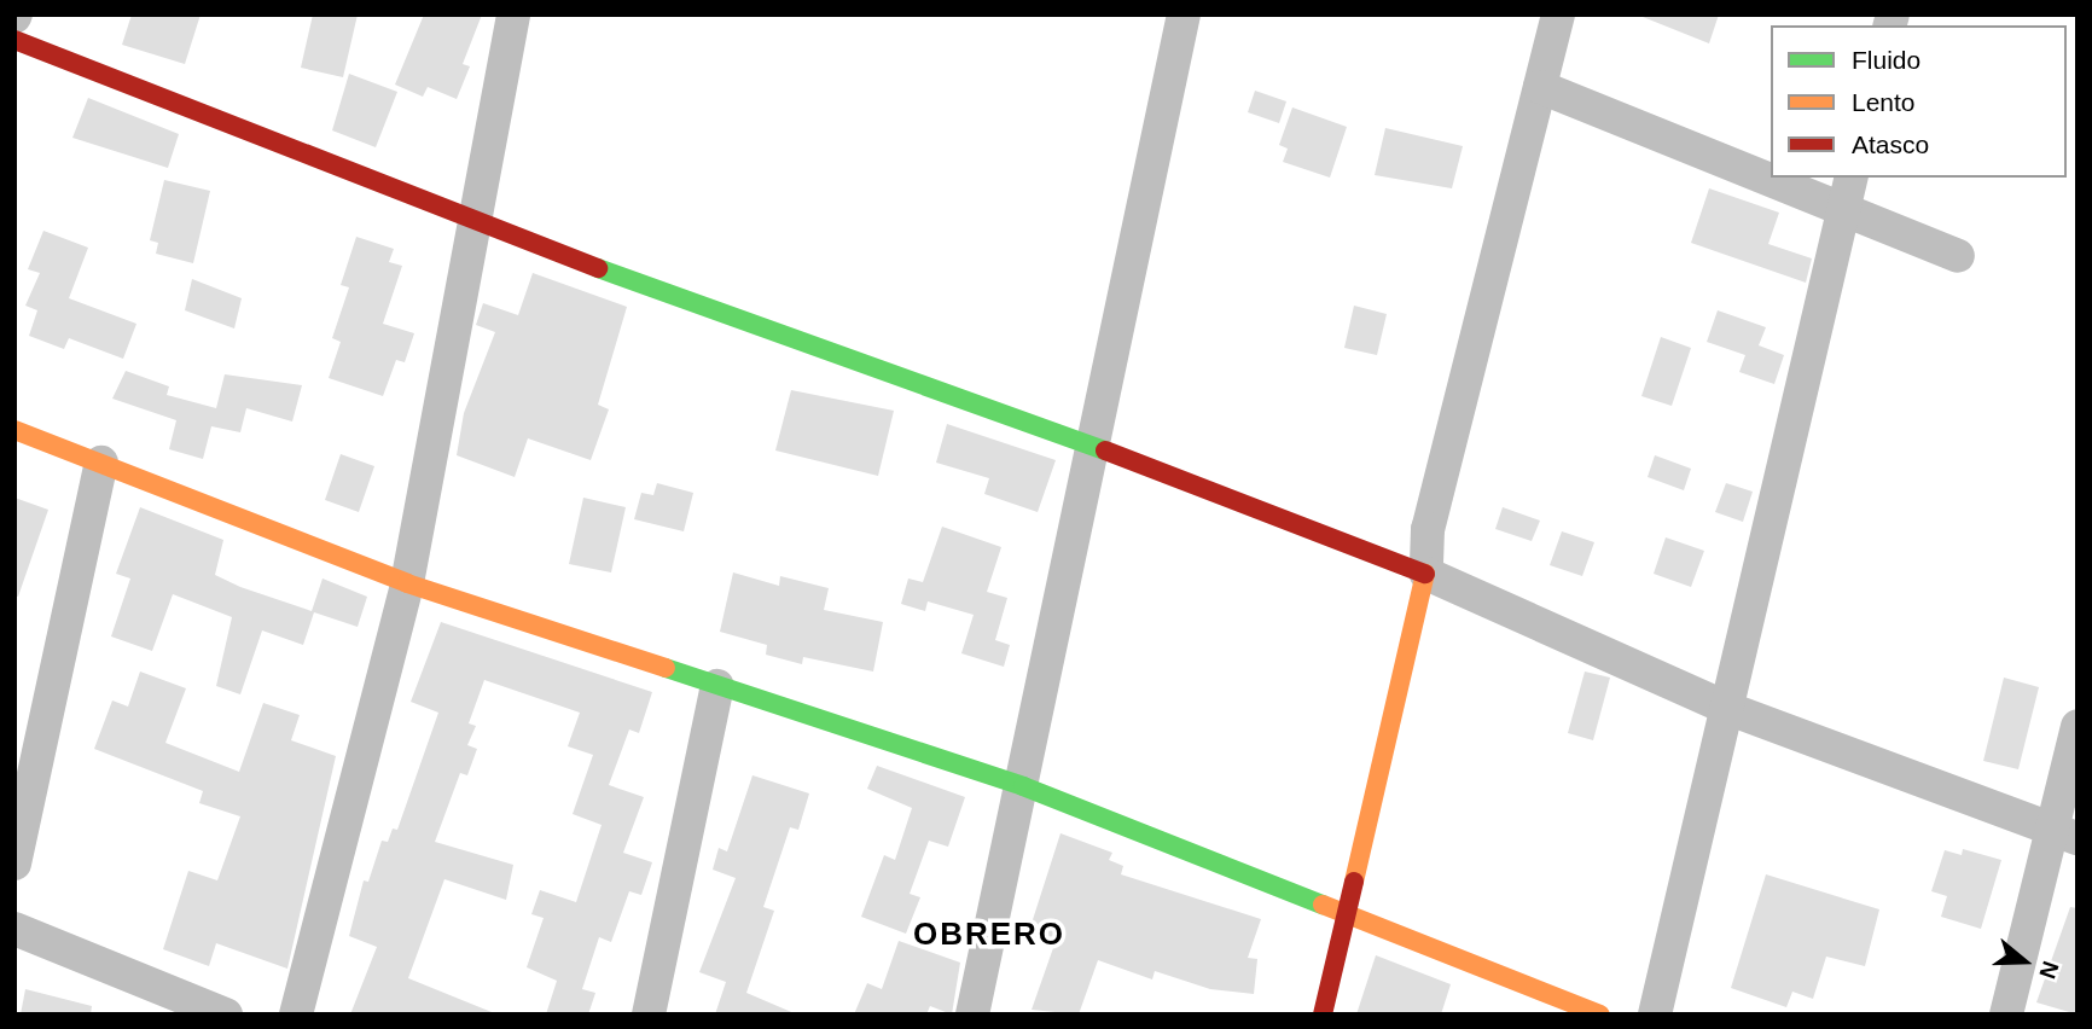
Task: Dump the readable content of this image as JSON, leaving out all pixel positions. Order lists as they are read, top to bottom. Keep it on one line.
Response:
{"districts":["OBRERO"],"legend":["Fluido","Lento","Atasco"],"north":"right"}
